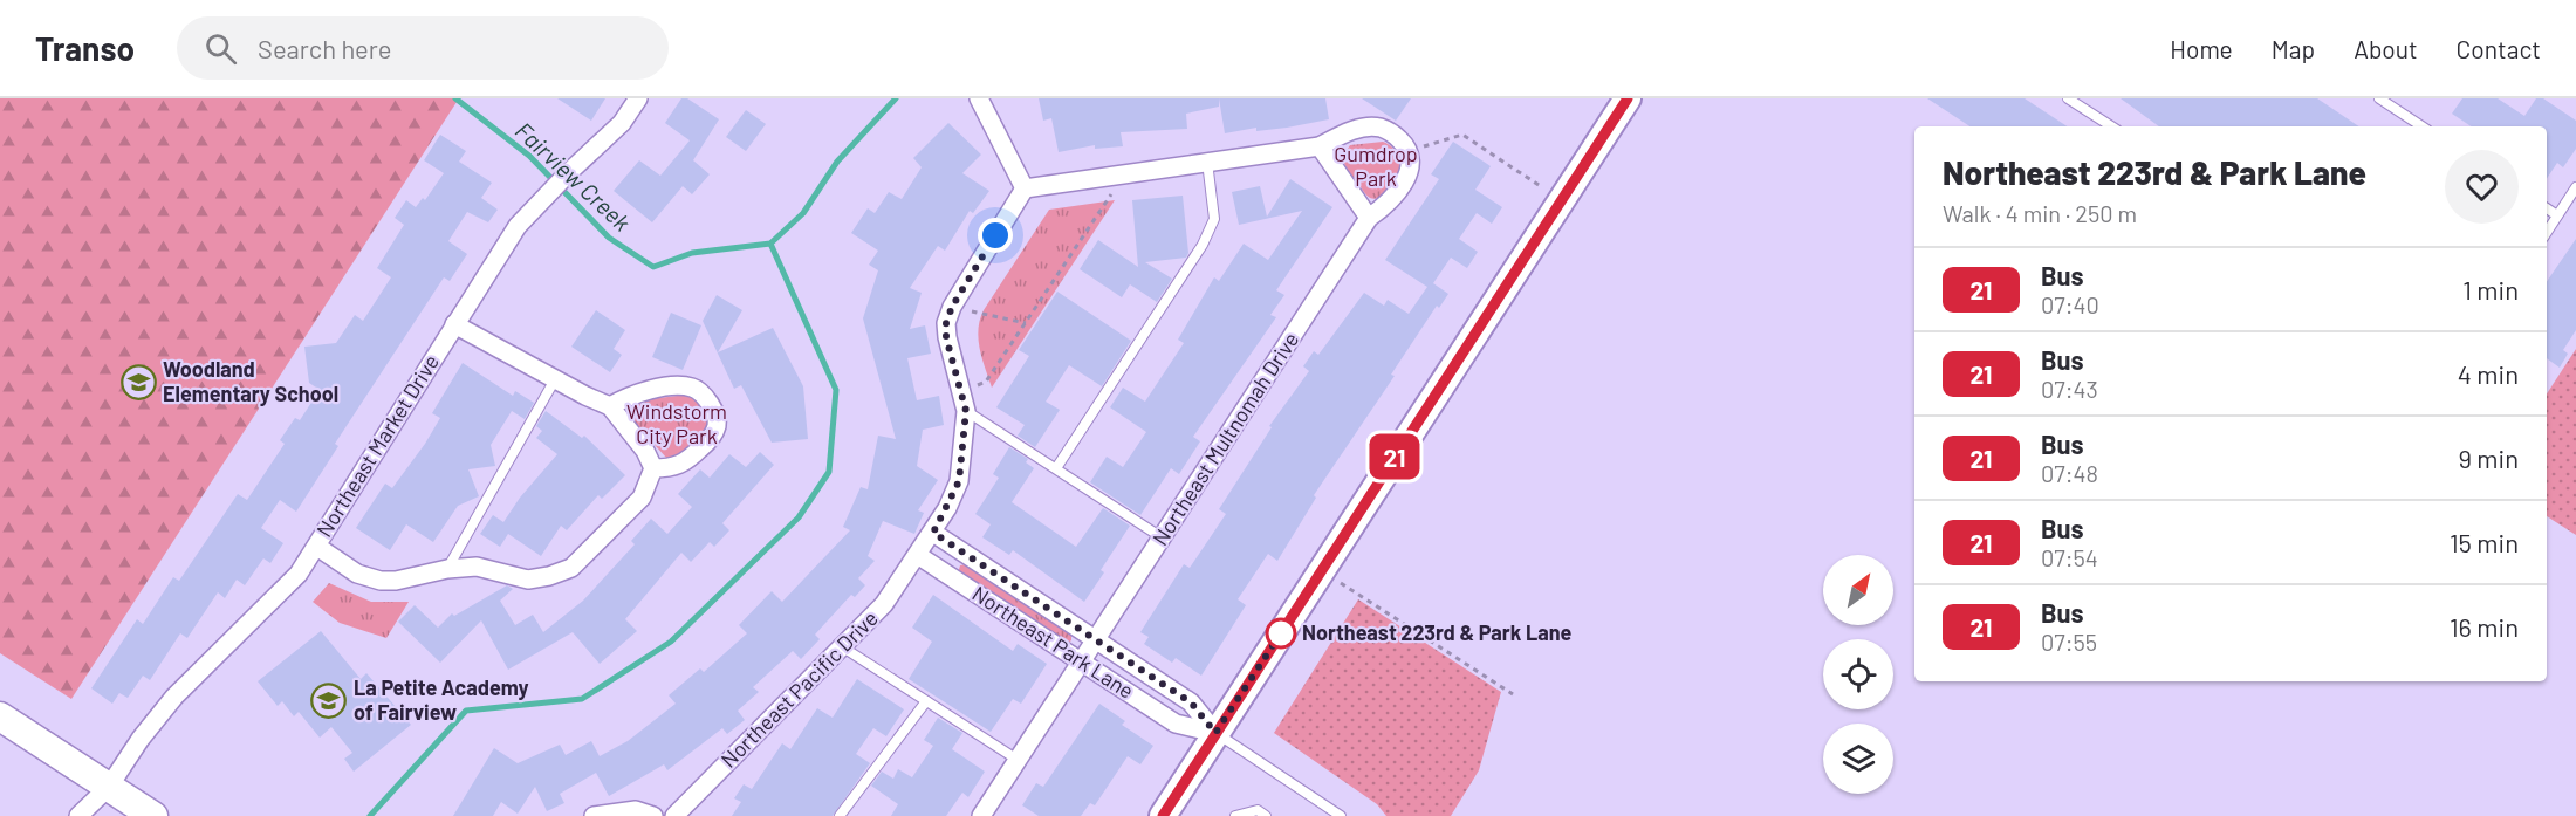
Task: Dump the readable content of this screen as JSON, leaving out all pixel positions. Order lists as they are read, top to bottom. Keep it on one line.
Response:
{"streets":{"street":["Northeast Multnomah Drive","Northeast Market Drive","Northeast Park Lane","Northeast Pacific Drive"]},"crossings":[["Northeast Multnomah Drive","Northeast Park Lane"],["Northeast Park Lane","Northeast Pacific Drive"]],"water":["Fairview Creek"],"parks":["Gumdrop Park","Windstorm City Park"],"places":{"school or university":["Woodland Elementary School","La Petite Academy of Fairview"],"other":["Northeast 223rd & Park Lane"]},"lines":["bus line 21"],"north":"top right","page":{"header":"Transo","search":"Search here","nav":["Home","Map","About","Contact"],"on_map":"21","heading":["Northeast 223rd & Park Lane","Walk · 4 min · 250 m"],"list":[{"mark":"21","name":"Bus","note":"07:40","value":"1 min"},{"mark":"21","name":"Bus","note":"07:43","value":"4 min"},{"mark":"21","name":"Bus","note":"07:48","value":"9 min"},{"mark":"21","name":"Bus","note":"07:54","value":"15 min"},{"mark":"21","name":"Bus","note":"07:55","value":"16 min"}]}}
